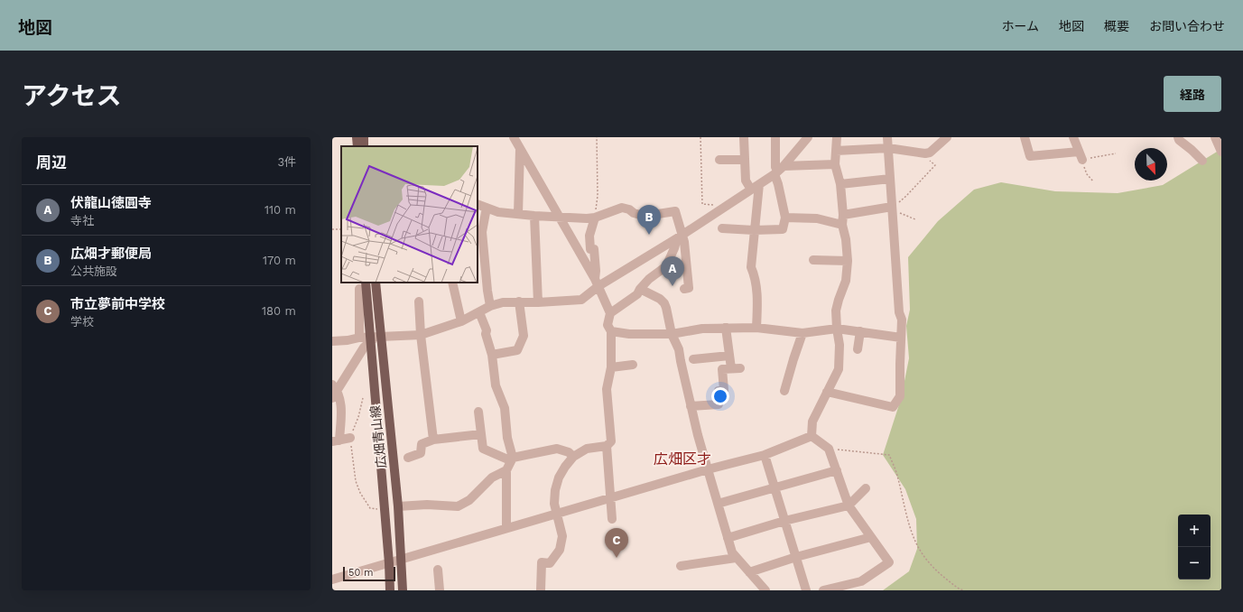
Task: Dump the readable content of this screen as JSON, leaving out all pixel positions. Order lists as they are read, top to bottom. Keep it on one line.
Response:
{"streets":{"main road":["広畑青山線"]},"districts":["広畑区才"],"scale_bar":"50 m","north":"bottom right","page":{"header":"地図","nav":["ホーム","地図","概要","お問い合わせ"],"title":"アクセス","buttons":"経路","heading":["周辺","3件"],"list":[{"mark":"A","name":"伏龍山徳圓寺","note":"寺社","value":"110 m"},{"mark":"B","name":"広畑才郵便局","note":"公共施設","value":"170 m"},{"mark":"C","name":"市立夢前中学校","note":"学校","value":"180 m"}],"pins":["B","A","C"],"map_buttons":["+","−"],"scale":"50 m"}}
